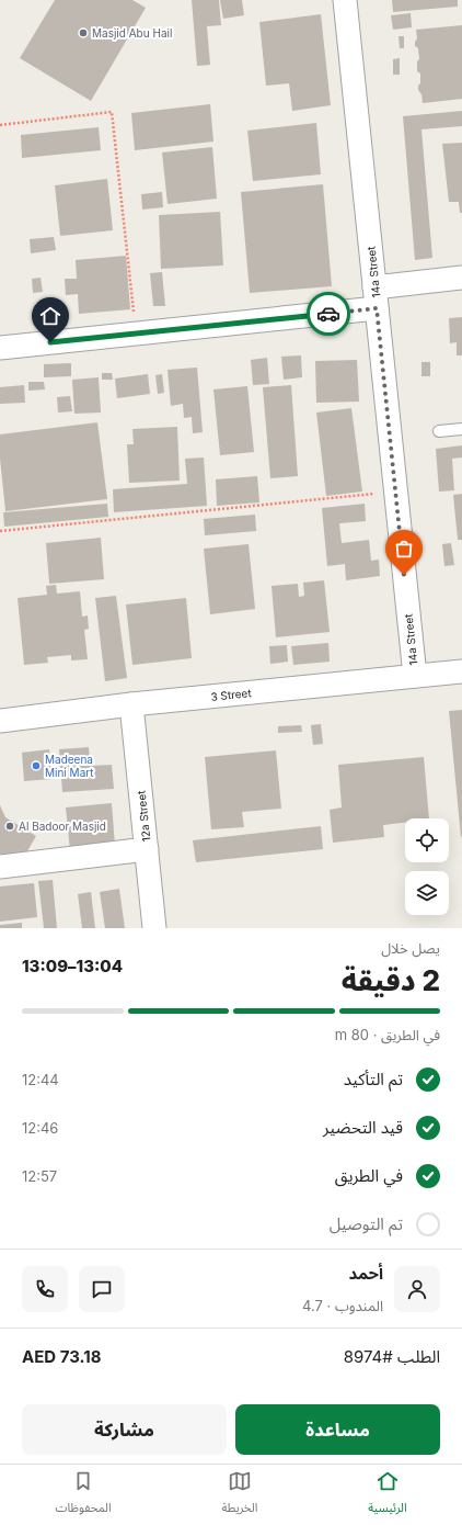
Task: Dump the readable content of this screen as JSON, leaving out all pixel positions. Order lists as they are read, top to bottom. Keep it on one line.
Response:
{"streets":{"street":["14a Street","3 Street","12a Street"]},"crossings":[["14a Street","3 Street"],["3 Street","12a Street"]],"places":["Masjid Abu Hail","Madeena Mini Mart","Al Badoor Masjid"],"page":{"heading":["2 دقيقة","يصل خلال","13:04–13:09"],"panel":["أحمد","المندوب · 4.7","الطلب #8974","AED 73.18"],"bar":"في الطريق · 80 m","list":[["تم التأكيد","12:44"],["قيد التحضير","12:46"],["في الطريق","12:57"],"تم التوصيل"],"buttons":["مساعدة","مشاركة"],"tabs":["الرئيسية","الخريطة","المحفوظات"]}}
